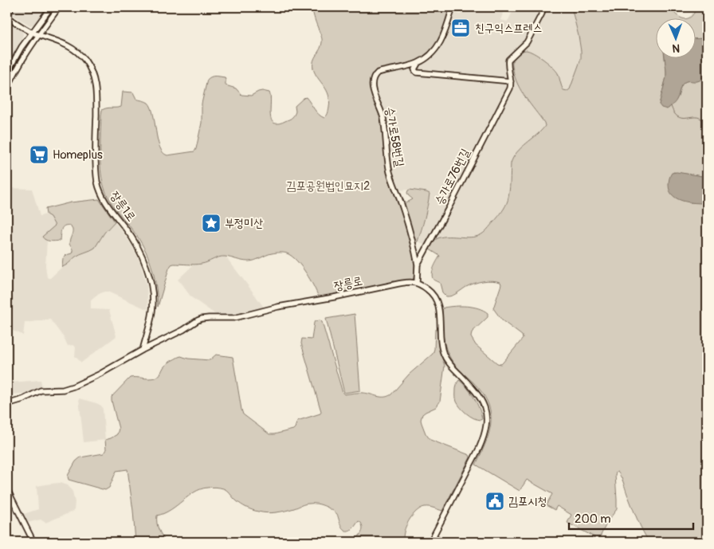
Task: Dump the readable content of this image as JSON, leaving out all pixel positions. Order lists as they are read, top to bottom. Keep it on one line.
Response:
{"streets":{"street":["승가로58번길","승가로76번길","장릉1로","장릉로"]},"crossings":[["승가로58번길","승가로76번길"],["승가로76번길","장릉로"],["장릉1로","장릉로"]],"parks":["김포공원법인묘지2"],"places":{"office":["친구익스프레스"],"supermarket":["Homeplus"],"place":["부정미산"],"public building":["김포시청"]},"scale_bar":"200 m","north":"bottom"}
